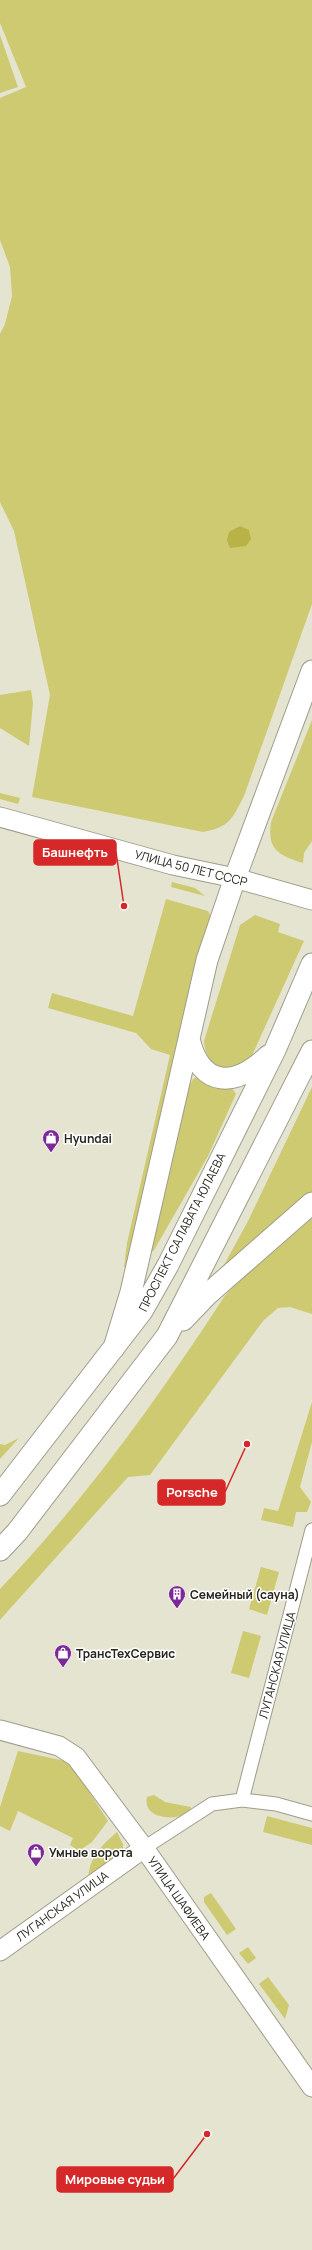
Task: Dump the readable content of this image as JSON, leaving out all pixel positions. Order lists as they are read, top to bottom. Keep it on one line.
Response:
{"streets":{"main road":["ПРОСПЕКТ САЛАВАТА ЮЛАЕВА"],"street":["УЛИЦА 50 ЛЕТ СССР","ЛУГАНСКАЯ УЛИЦА","УЛИЦА ШАФИЕВА"]},"crossings":[["ЛУГАНСКАЯ УЛИЦА","УЛИЦА ШАФИЕВА"]],"places":{"other":["Башнефть","Porsche","Мировые судьи"],"shop":["Hyundai","ТрансТехСервис","Умные ворота"],"building":["Семейный (сауна)"]}}
